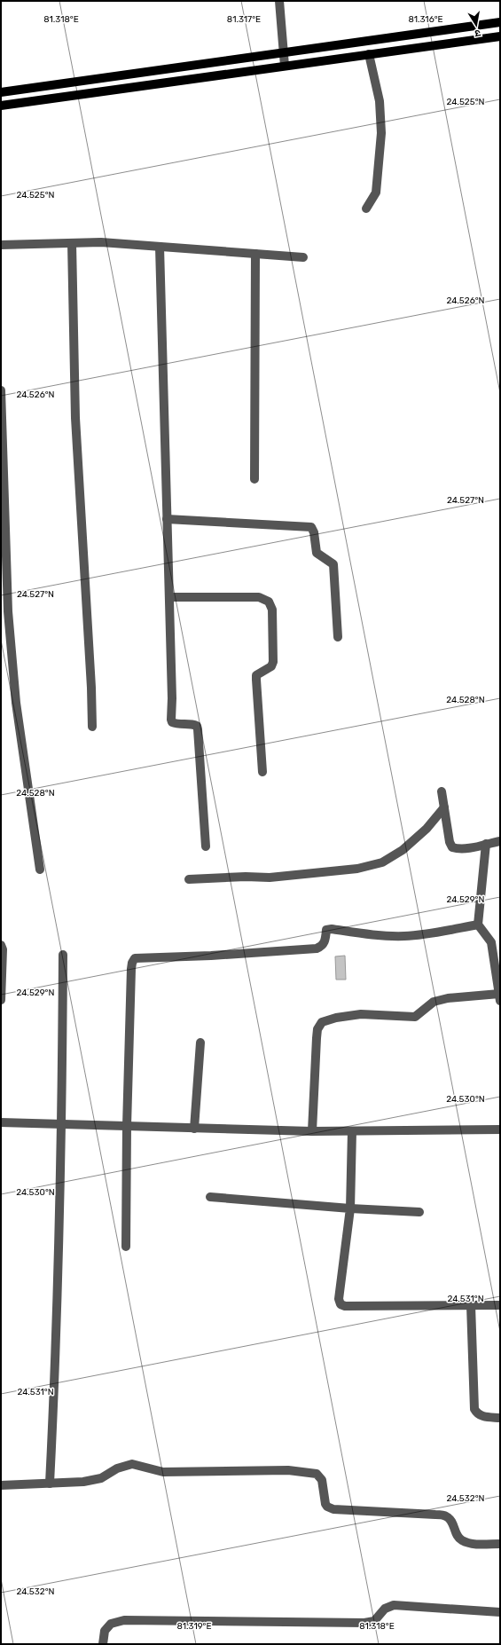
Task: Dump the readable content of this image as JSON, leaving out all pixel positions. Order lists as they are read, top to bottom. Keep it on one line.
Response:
{"north":"bottom","coordinates":["81.318°E","81.317°E","81.316°E","24.525°N","24.526°N","24.527°N","24.528°N","24.529°N","24.530°N","24.531°N","24.532°N","81.319°E"]}
